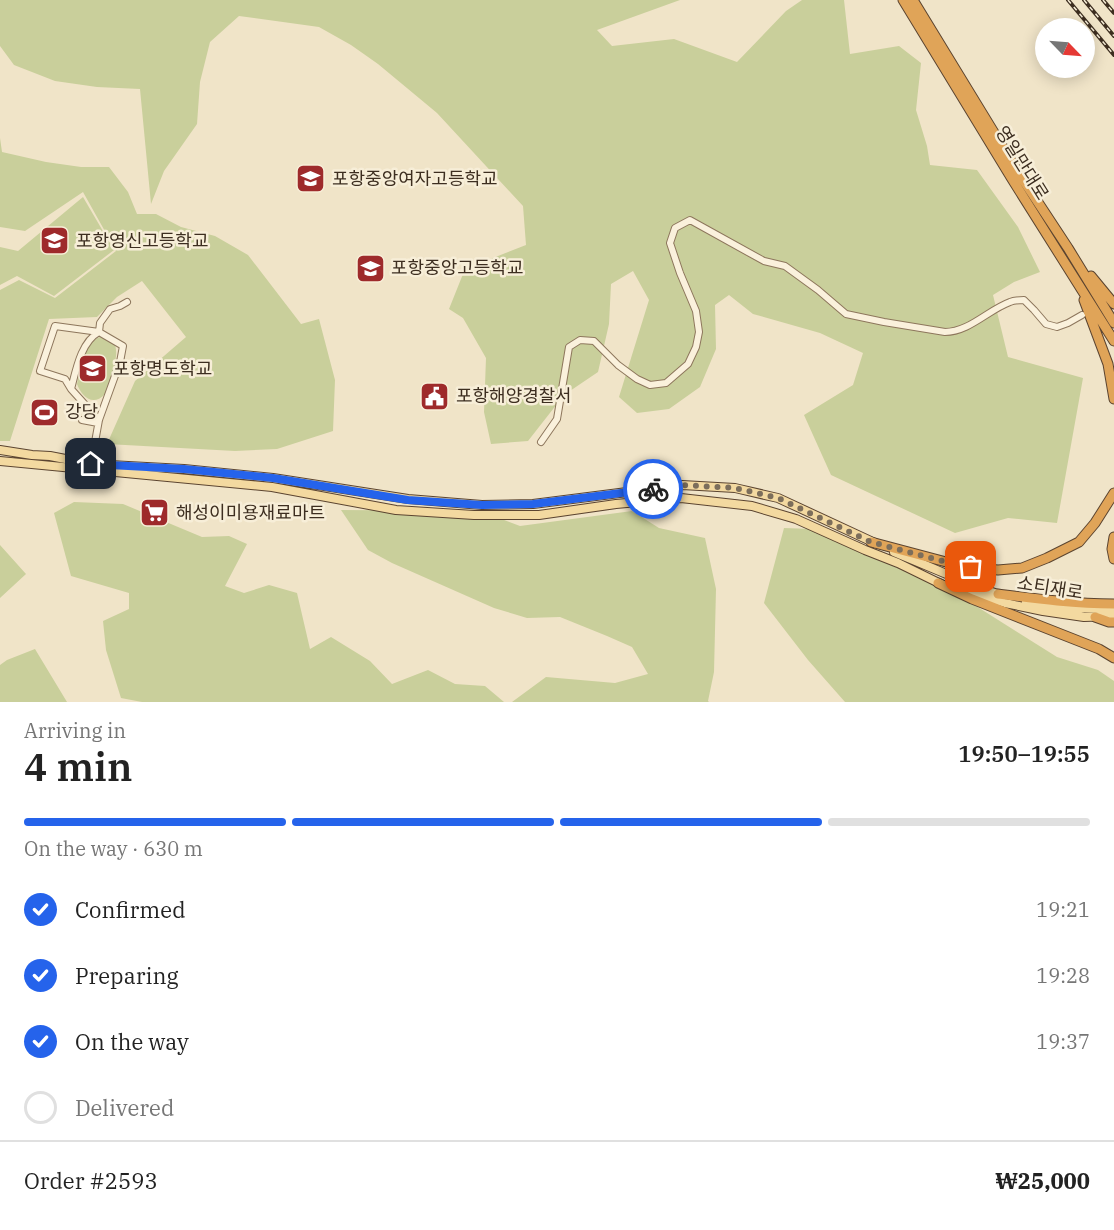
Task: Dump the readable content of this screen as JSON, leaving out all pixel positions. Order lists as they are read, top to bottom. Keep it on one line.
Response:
{"streets":{"highway":["영일만대로"],"main road":["소티재로"]},"places":{"school or university":["포항중앙여자고등학교","포항영신고등학교","포항중앙고등학교","포항명도학교"],"public building":["포항해양경찰서"],"sports":["강당"],"supermarket":["해성이미용재료마트"]},"north":"bottom right","page":{"heading":["4 min","Arriving in","19:50–19:55"],"panel":["Order #2593","₩25,000"],"bar":"On the way · 630 m","list":[["Confirmed","19:21"],["Preparing","19:28"],["On the way","19:37"],"Delivered"]}}
